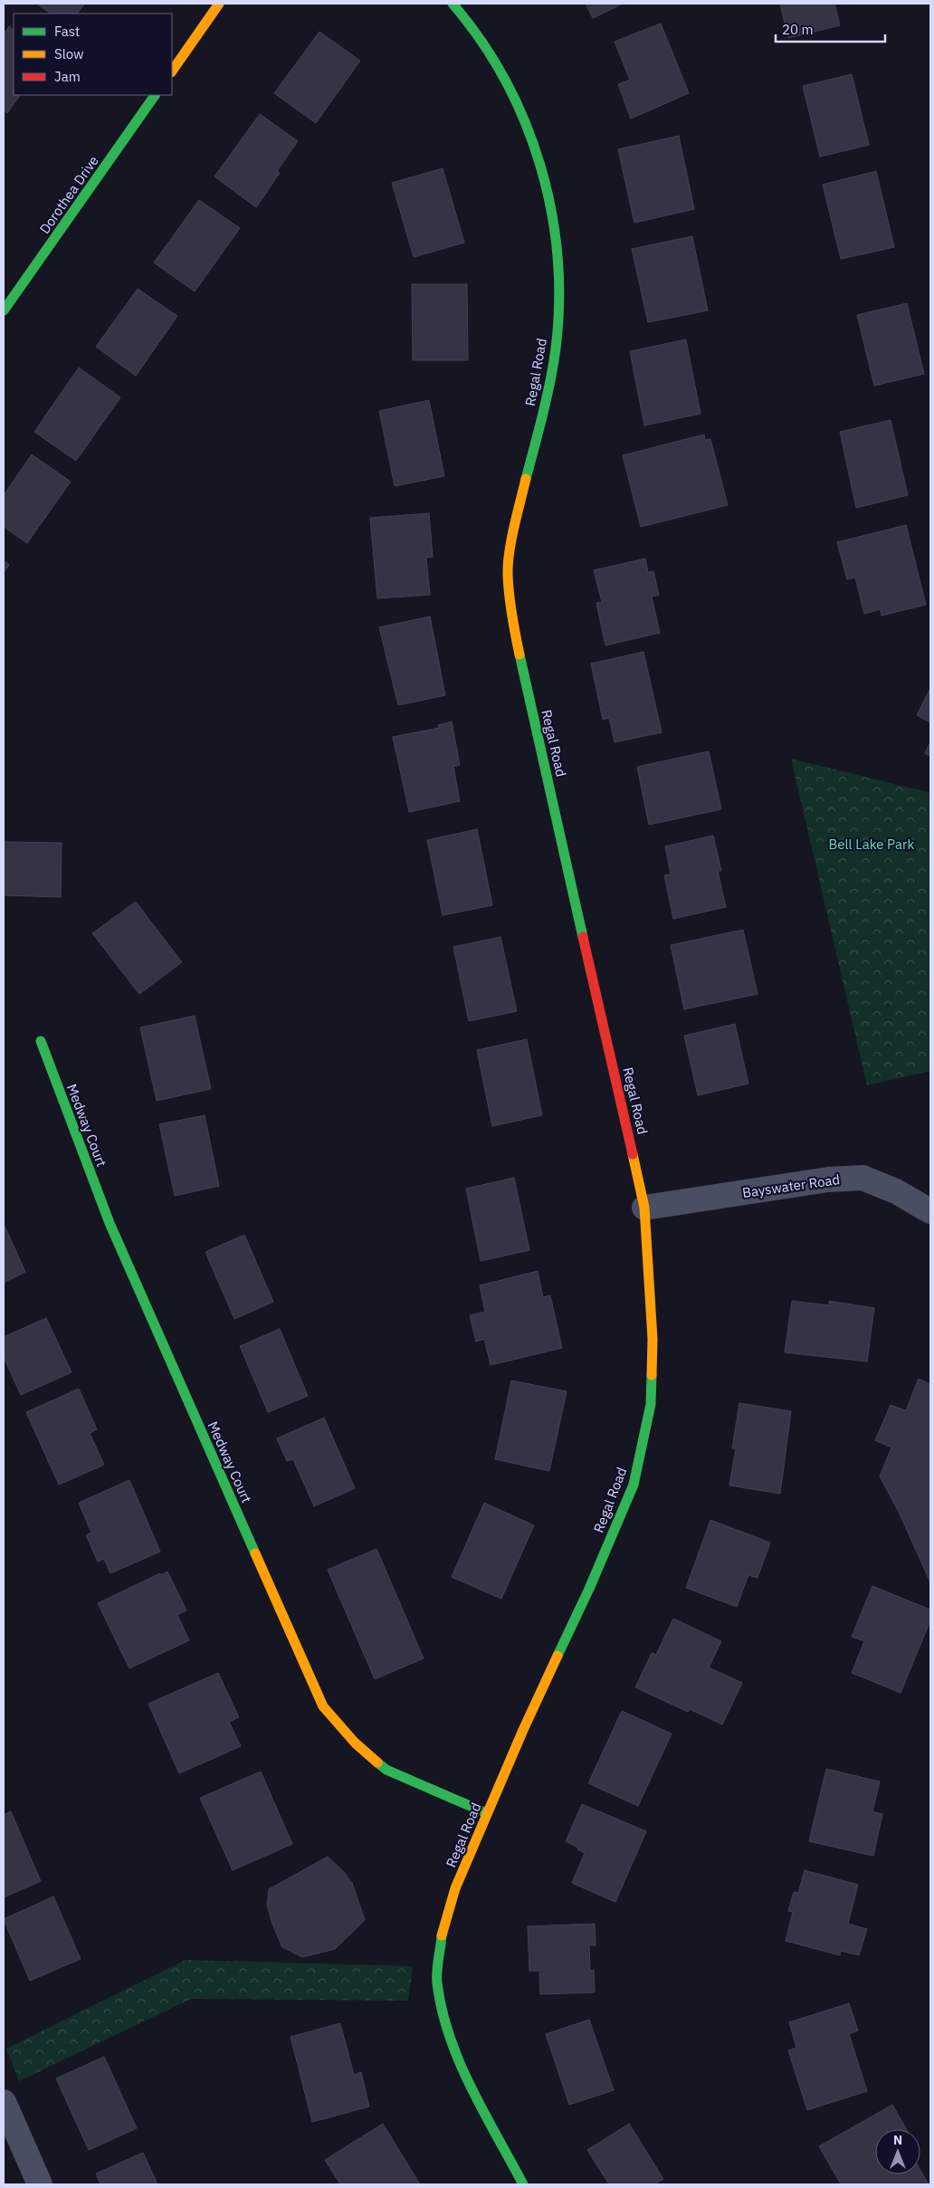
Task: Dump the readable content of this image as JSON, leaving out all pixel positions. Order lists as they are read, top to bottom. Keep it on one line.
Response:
{"streets":{"street":["Dorothea Drive","Regal Road","Medway Court","Bayswater Road"]},"crossings":[["Regal Road","Medway Court"],["Regal Road","Bayswater Road"]],"parks":["Bell Lake Park"],"legend":["Fast","Slow","Jam"],"scale_bar":"20 m","north":"top"}
